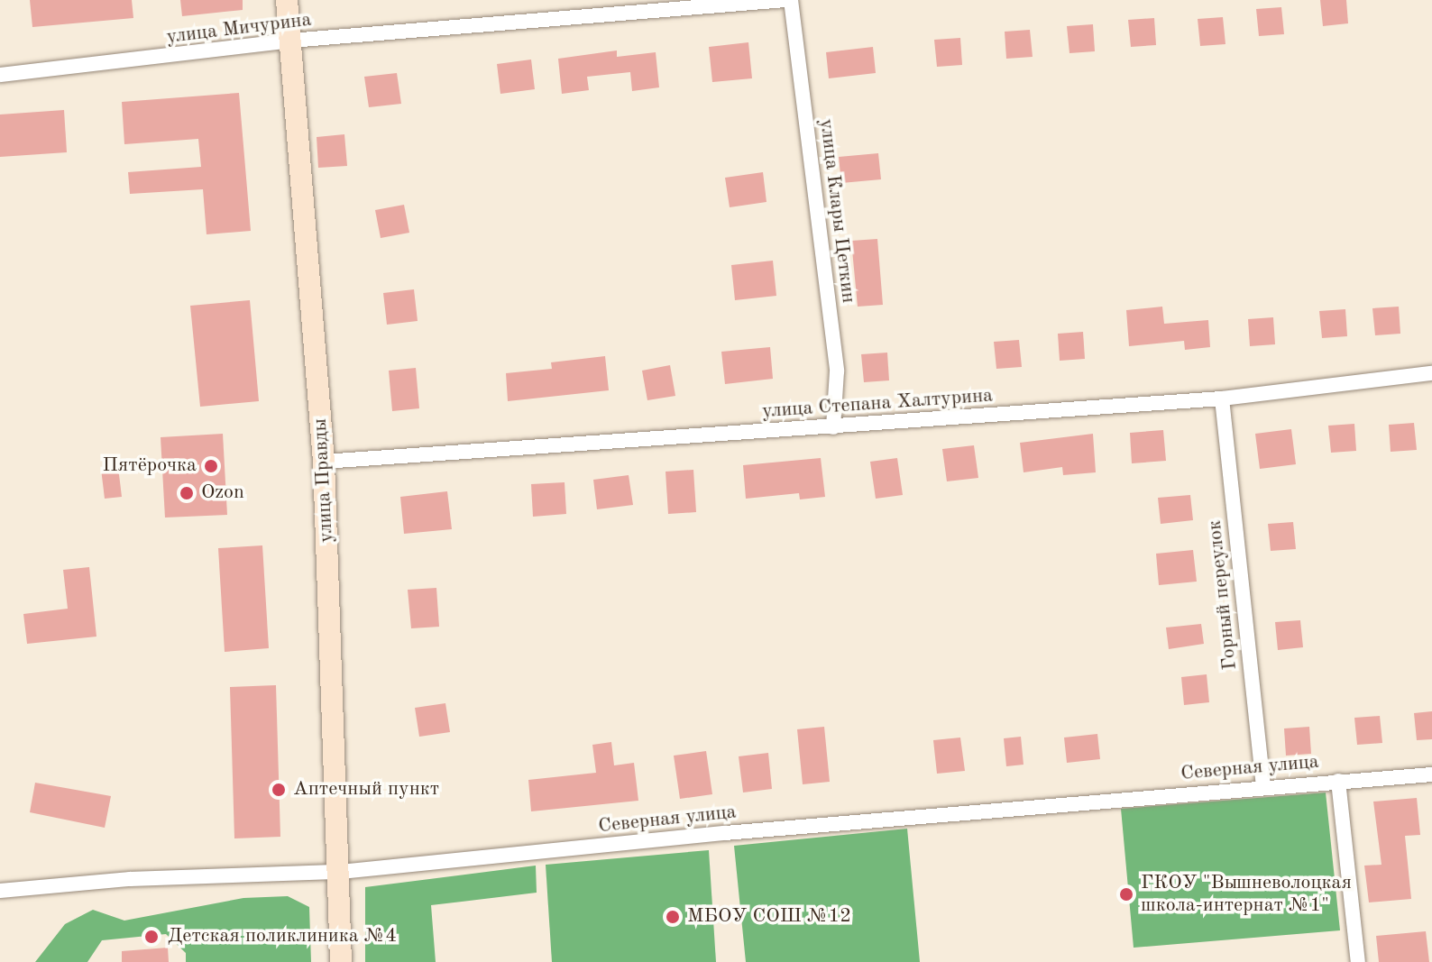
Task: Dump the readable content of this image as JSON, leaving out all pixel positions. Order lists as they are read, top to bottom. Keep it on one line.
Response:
{"streets":{"street":["улица Мичурина","улица Клары Цеткин","улица Степана Халтурина","улица Правды","Горный переулок","Северная улица"]},"crossings":[["улица Мичурина","улица Правды"],["улица Клары Цеткин","улица Степана Халтурина"],["улица Степана Халтурина","улица Правды"],["улица Степана Халтурина","Горный переулок"],["улица Правды","Северная улица"],["Горный переулок","Северная улица"]],"places":["Пятёрочка","Ozon","Аптечный пункт","ГКОУ \"Вышневолоцкая школа-интернат №1\"","МБОУ СОШ №12","Детская поликлиника №4"]}
